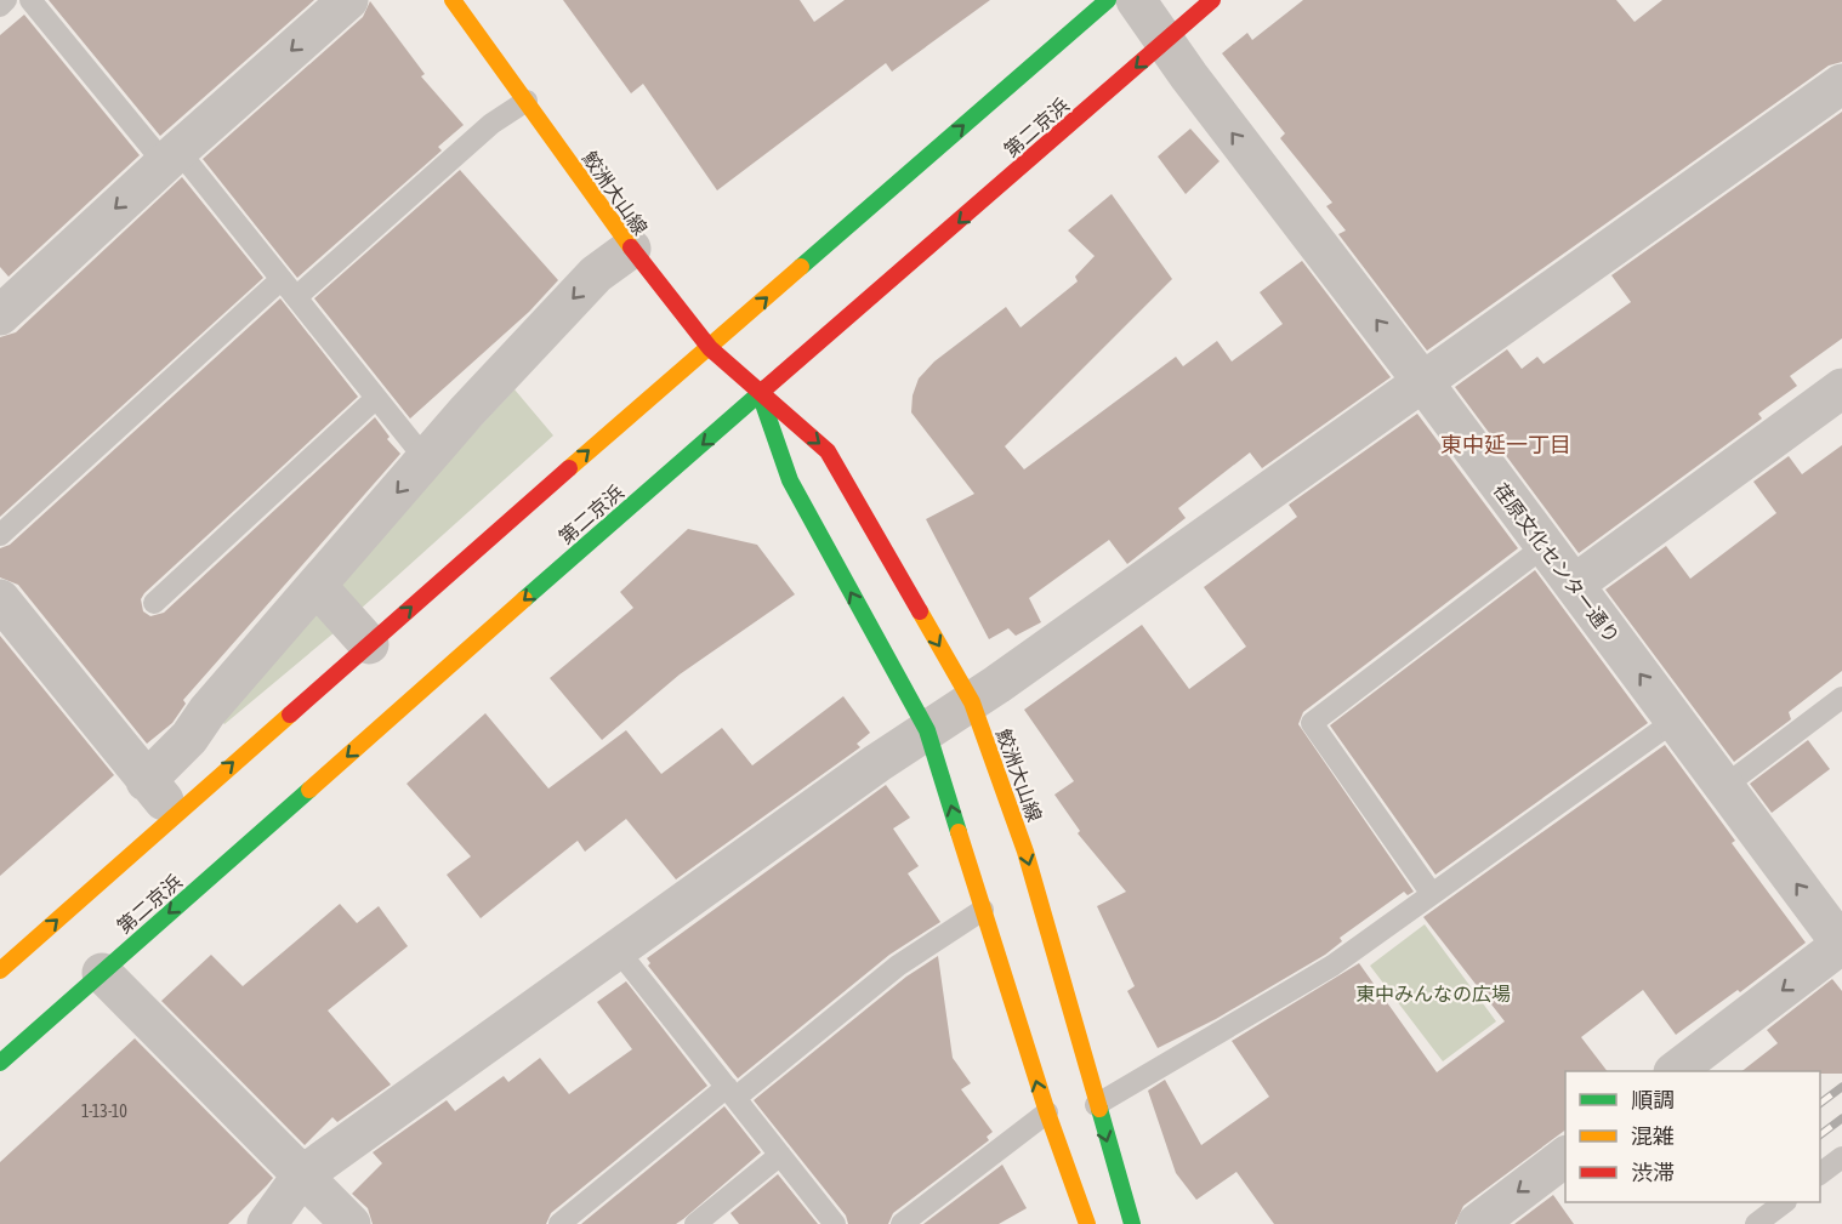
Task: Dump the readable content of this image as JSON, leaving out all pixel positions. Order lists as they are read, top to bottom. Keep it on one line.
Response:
{"streets":{"main road":["第二京浜","鮫洲大山線"],"street":["荏原文化センター通り"]},"crossings":[["第二京浜","鮫洲大山線"],["第二京浜","荏原文化センター通り"]],"one_way":["荏原文化センター通り"],"districts":["東中延一丁目"],"parks":["東中みんなの広場"],"house_numbers":["1-13-10"],"legend":["順調","混雑","渋滞"]}
